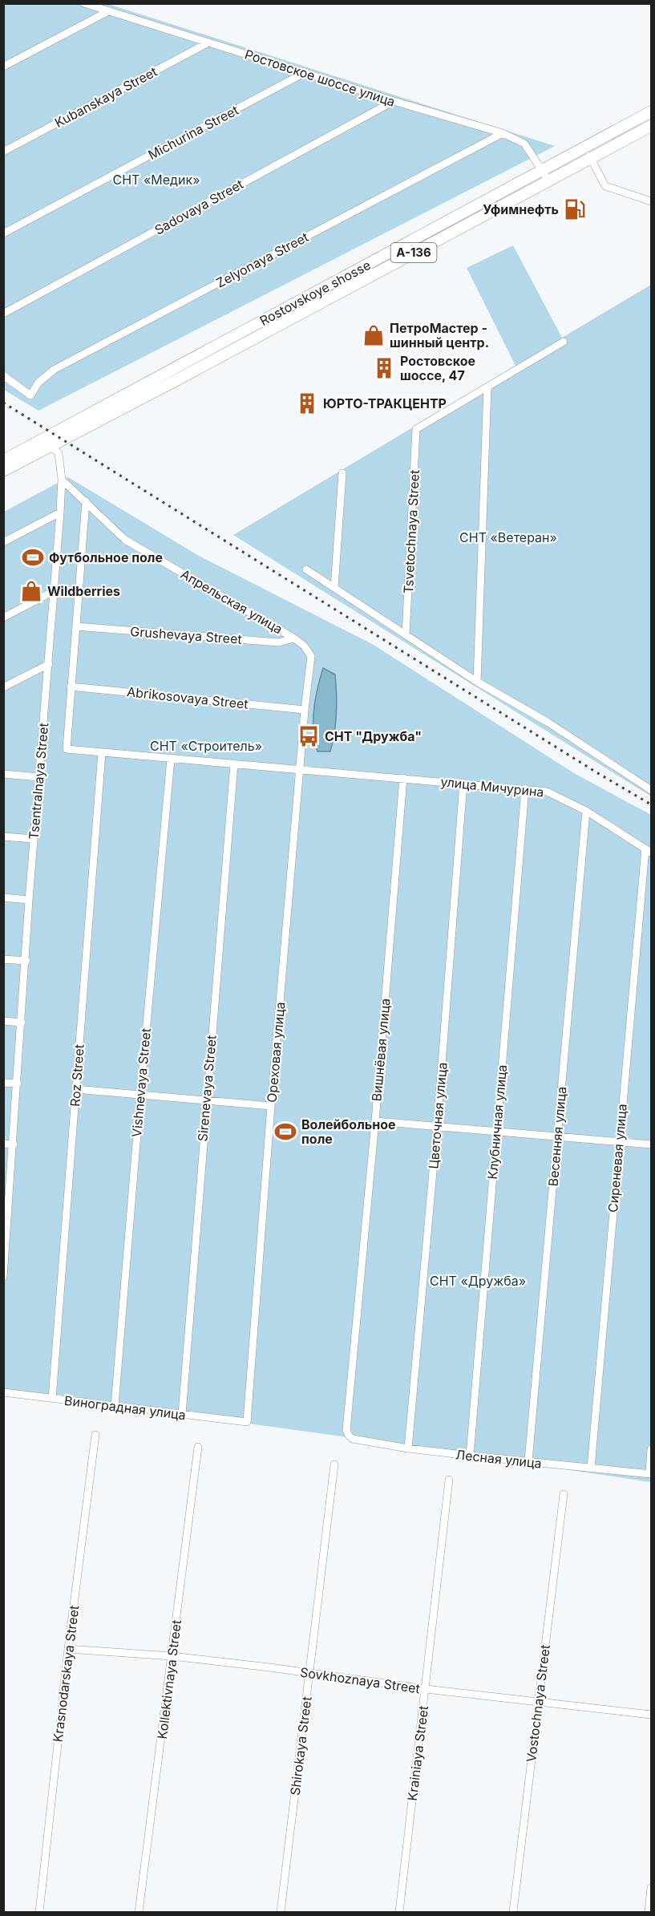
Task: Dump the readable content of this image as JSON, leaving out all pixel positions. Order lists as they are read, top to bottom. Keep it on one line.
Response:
{"streets":{"highway":["А-136","Rostovskoye shosse"],"street":["Ростовское шоссе улица","Kubanskaya Street","Michurina Street","Sadovaya Street","Zelyonaya Street","Tsvetochnaya Street","Апрельская улица","Grushevaya Street","Abrikosovaya Street","Tsentralnaya Street","улица Мичурина","Вишнёвая улица","Ореховая улица","Roz Street","Vishnevaya Street","Sirenevaya Street","Цветочная улица","Клубничная улица","Весенняя улица","Сиреневая улица","Виноградная улица","Лесная улица","Krasnodarskaya Street","Kollektivnaya Street","Sovkhoznaya Street","Vostochnaya Street","Shirokaya Street","Krainiaya Street"]},"crossings":[["Ростовское шоссе улица","Kubanskaya Street"],["Ростовское шоссе улица","Michurina Street"],["Ростовское шоссе улица","Sadovaya Street"],["Ростовское шоссе улица","Zelyonaya Street"],["Ростовское шоссе улица","Rostovskoye shosse"],["Rostovskoye shosse","Tsentralnaya Street"],["Апрельская улица","Grushevaya Street"],["Апрельская улица","Abrikosovaya Street"],["Апрельская улица","Tsentralnaya Street"],["Апрельская улица","улица Мичурина"],["Апрельская улица","Ореховая улица"],["Abrikosovaya Street","улица Мичурина"],["улица Мичурина","Вишнёвая улица"],["улица Мичурина","Ореховая улица"],["улица Мичурина","Roz Street"],["улица Мичурина","Vishnevaya Street"],["улица Мичурина","Sirenevaya Street"],["улица Мичурина","Цветочная улица"],["улица Мичурина","Клубничная улица"],["улица Мичурина","Весенняя улица"],["улица Мичурина","Сиреневая улица"],["Вишнёвая улица","Лесная улица"],["Ореховая улица","Виноградная улица"],["Roz Street","Виноградная улица"],["Vishnevaya Street","Виноградная улица"],["Sirenevaya Street","Виноградная улица"],["Цветочная улица","Лесная улица"],["Клубничная улица","Лесная улица"],["Весенняя улица","Лесная улица"],["Сиреневая улица","Лесная улица"],["Krasnodarskaya Street","Sovkhoznaya Street"],["Kollektivnaya Street","Sovkhoznaya Street"],["Sovkhoznaya Street","Vostochnaya Street"],["Sovkhoznaya Street","Shirokaya Street"],["Sovkhoznaya Street","Krainiaya Street"]],"parks":["СНТ «Медик»","СНТ «Ветеран»","СНТ «Строитель»","СНТ «Дружба»"],"places":{"fuel station":["Уфимнефть"],"shop":["ПетроМастер - шинный центр.","Wildberries"],"building":["Ростовское шоссе, 47","ЮРТО-ТРАКЦЕНТР"],"sports":["Футбольное поле","Волейбольное поле"],"bus stop":["СНТ \"Дружба\""]}}
